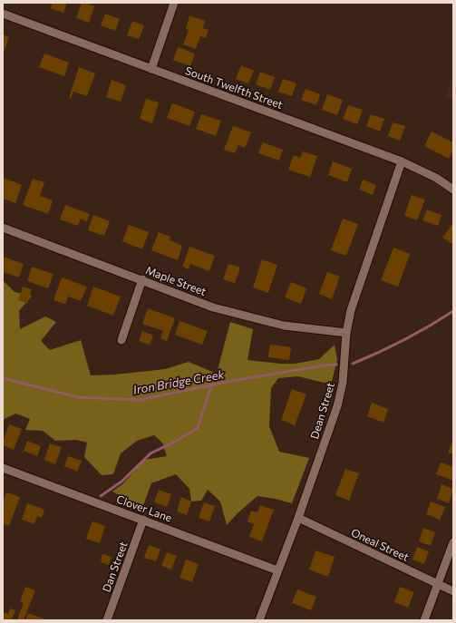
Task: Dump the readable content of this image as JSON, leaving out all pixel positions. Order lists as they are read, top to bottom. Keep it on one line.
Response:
{"streets":{"street":["South Twelfth Street","Maple Street","Dean Street","Clover Lane","Oneal Street","Dan Street"]},"crossings":[["South Twelfth Street","Dean Street"],["Maple Street","Dean Street"],["Dean Street","Clover Lane"],["Dean Street","Oneal Street"],["Clover Lane","Dan Street"]],"water":["Iron Bridge Creek"]}
